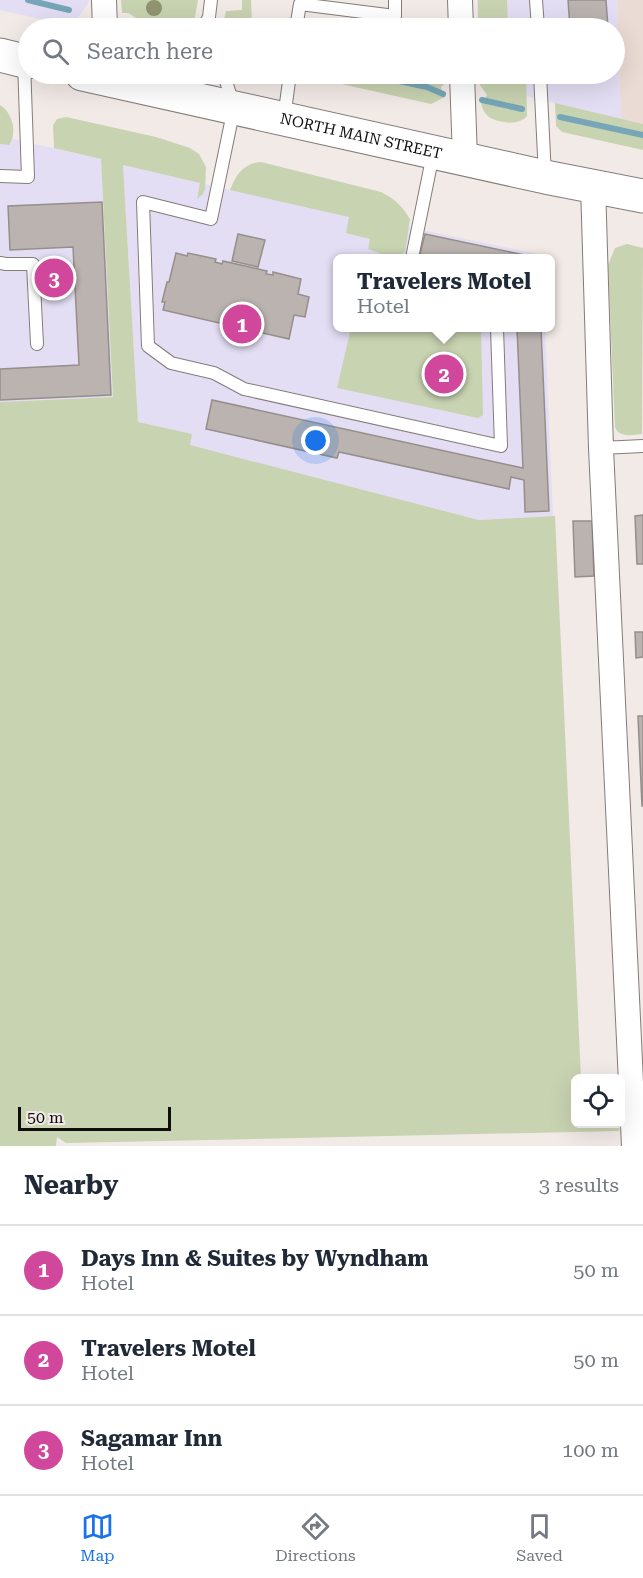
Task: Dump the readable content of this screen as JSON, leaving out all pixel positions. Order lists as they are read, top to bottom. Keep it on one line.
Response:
{"streets":{"main road":["NORTH MAIN STREET"]},"scale_bar":"50 m","page":{"search":"Search here","popup":["Travelers Motel","Hotel"],"pins":["3","1","2"],"scale":"50 m","heading":["Nearby","3 results"],"list":[{"mark":"1","name":"Days Inn & Suites by Wyndham","note":"Hotel","value":"50 m"},{"mark":"2","name":"Travelers Motel","note":"Hotel","value":"50 m"},{"mark":"3","name":"Sagamar Inn","note":"Hotel","value":"100 m"}],"nav":["Map","Directions","Saved"]}}
